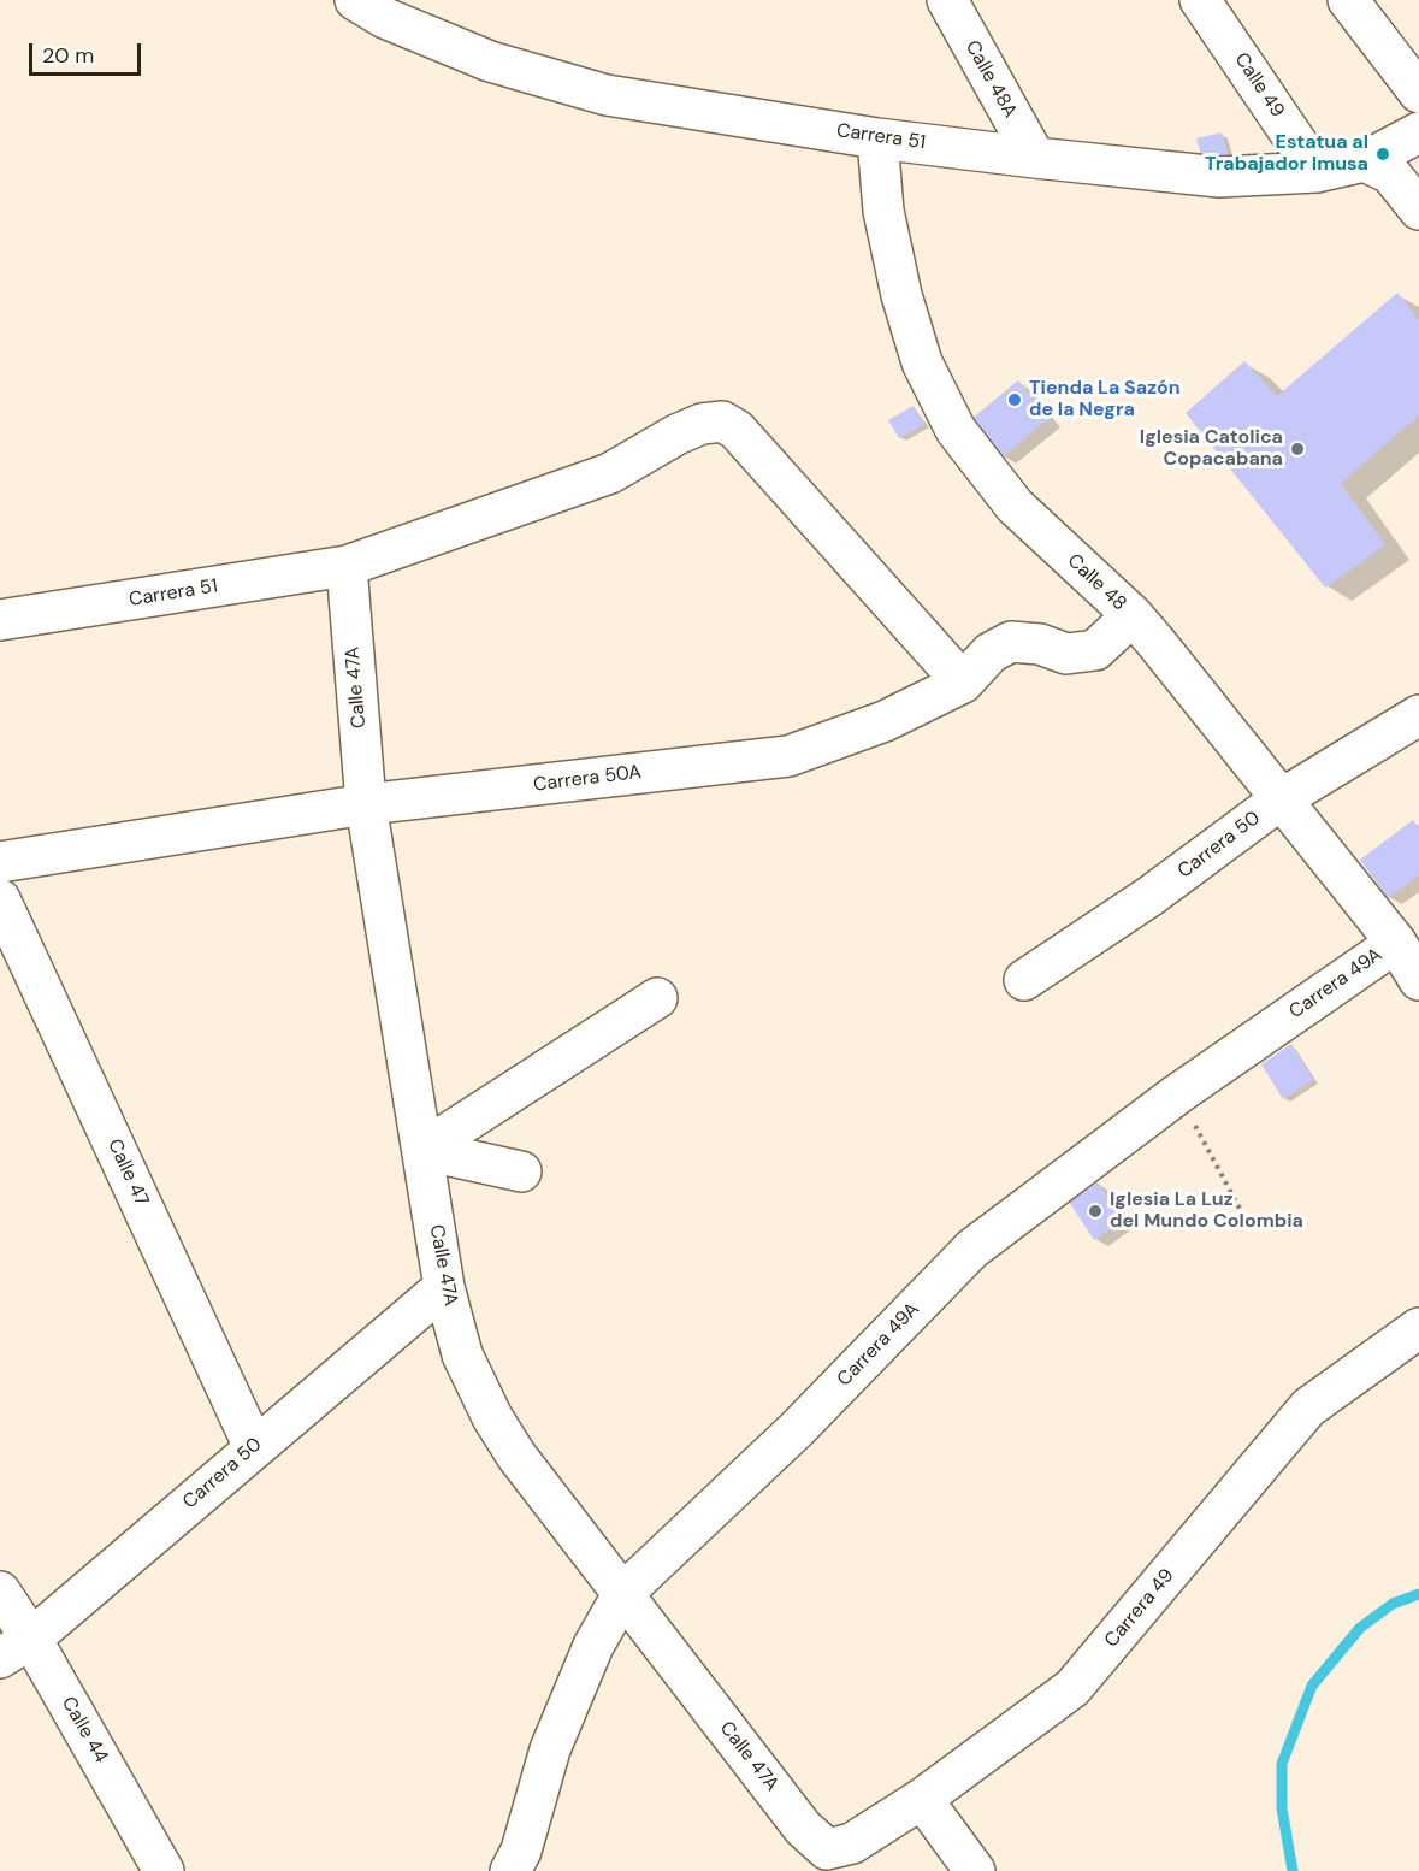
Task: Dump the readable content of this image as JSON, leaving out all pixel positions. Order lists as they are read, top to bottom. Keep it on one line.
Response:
{"streets":{"street":["Calle 48A","Calle 49","Carrera 51","Calle 48","Calle 47A","Carrera 50A","Carrera 50","Carrera 49A","Calle 47","Carrera 49","Calle 44"]},"crossings":[["Calle 48A","Carrera 51"],["Calle 49","Carrera 51"],["Carrera 51","Calle 48"],["Carrera 51","Calle 47A"],["Carrera 51","Carrera 50A"],["Calle 48","Carrera 50A"],["Calle 48","Carrera 50"],["Calle 48","Carrera 49A"],["Calle 47A","Carrera 50A"],["Calle 47A","Carrera 50"],["Calle 47A","Carrera 49A"],["Calle 47A","Carrera 49"],["Carrera 50","Calle 47"],["Carrera 50","Calle 44"]],"places":["Estatua al Trabajador Imusa","Tienda La Sazón de la Negra","Iglesia Catolica Copacabana","Iglesia La Luz del Mundo Colombia"],"scale_bar":"20 m"}
